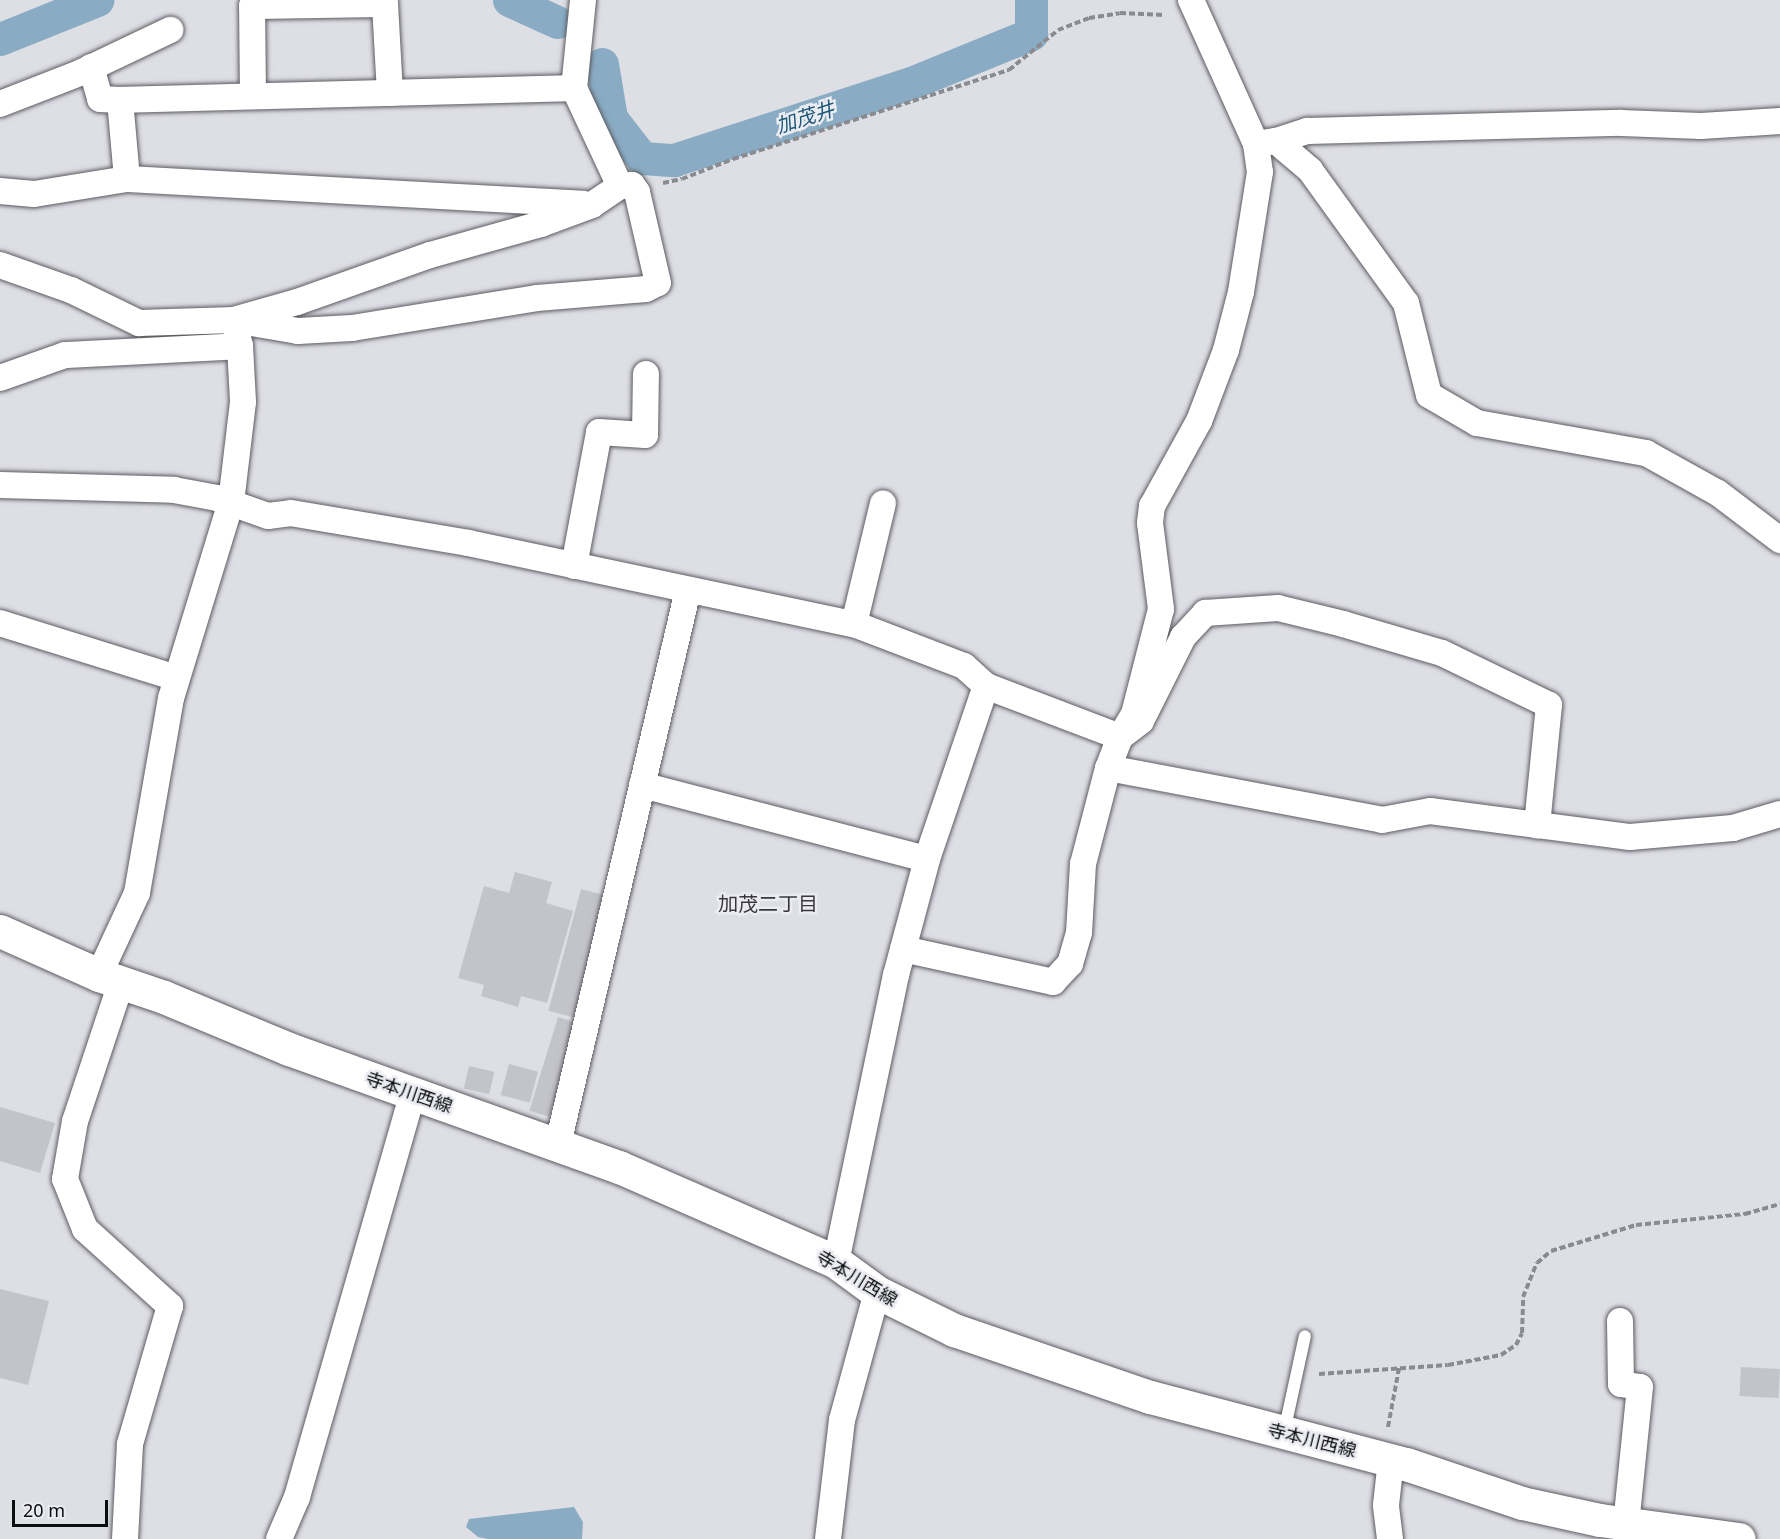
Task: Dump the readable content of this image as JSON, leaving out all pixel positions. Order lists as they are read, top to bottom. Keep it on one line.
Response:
{"streets":{"main road":["寺本川西線"]},"districts":["加茂二丁目"],"water":["加茂井"],"scale_bar":"20 m"}
